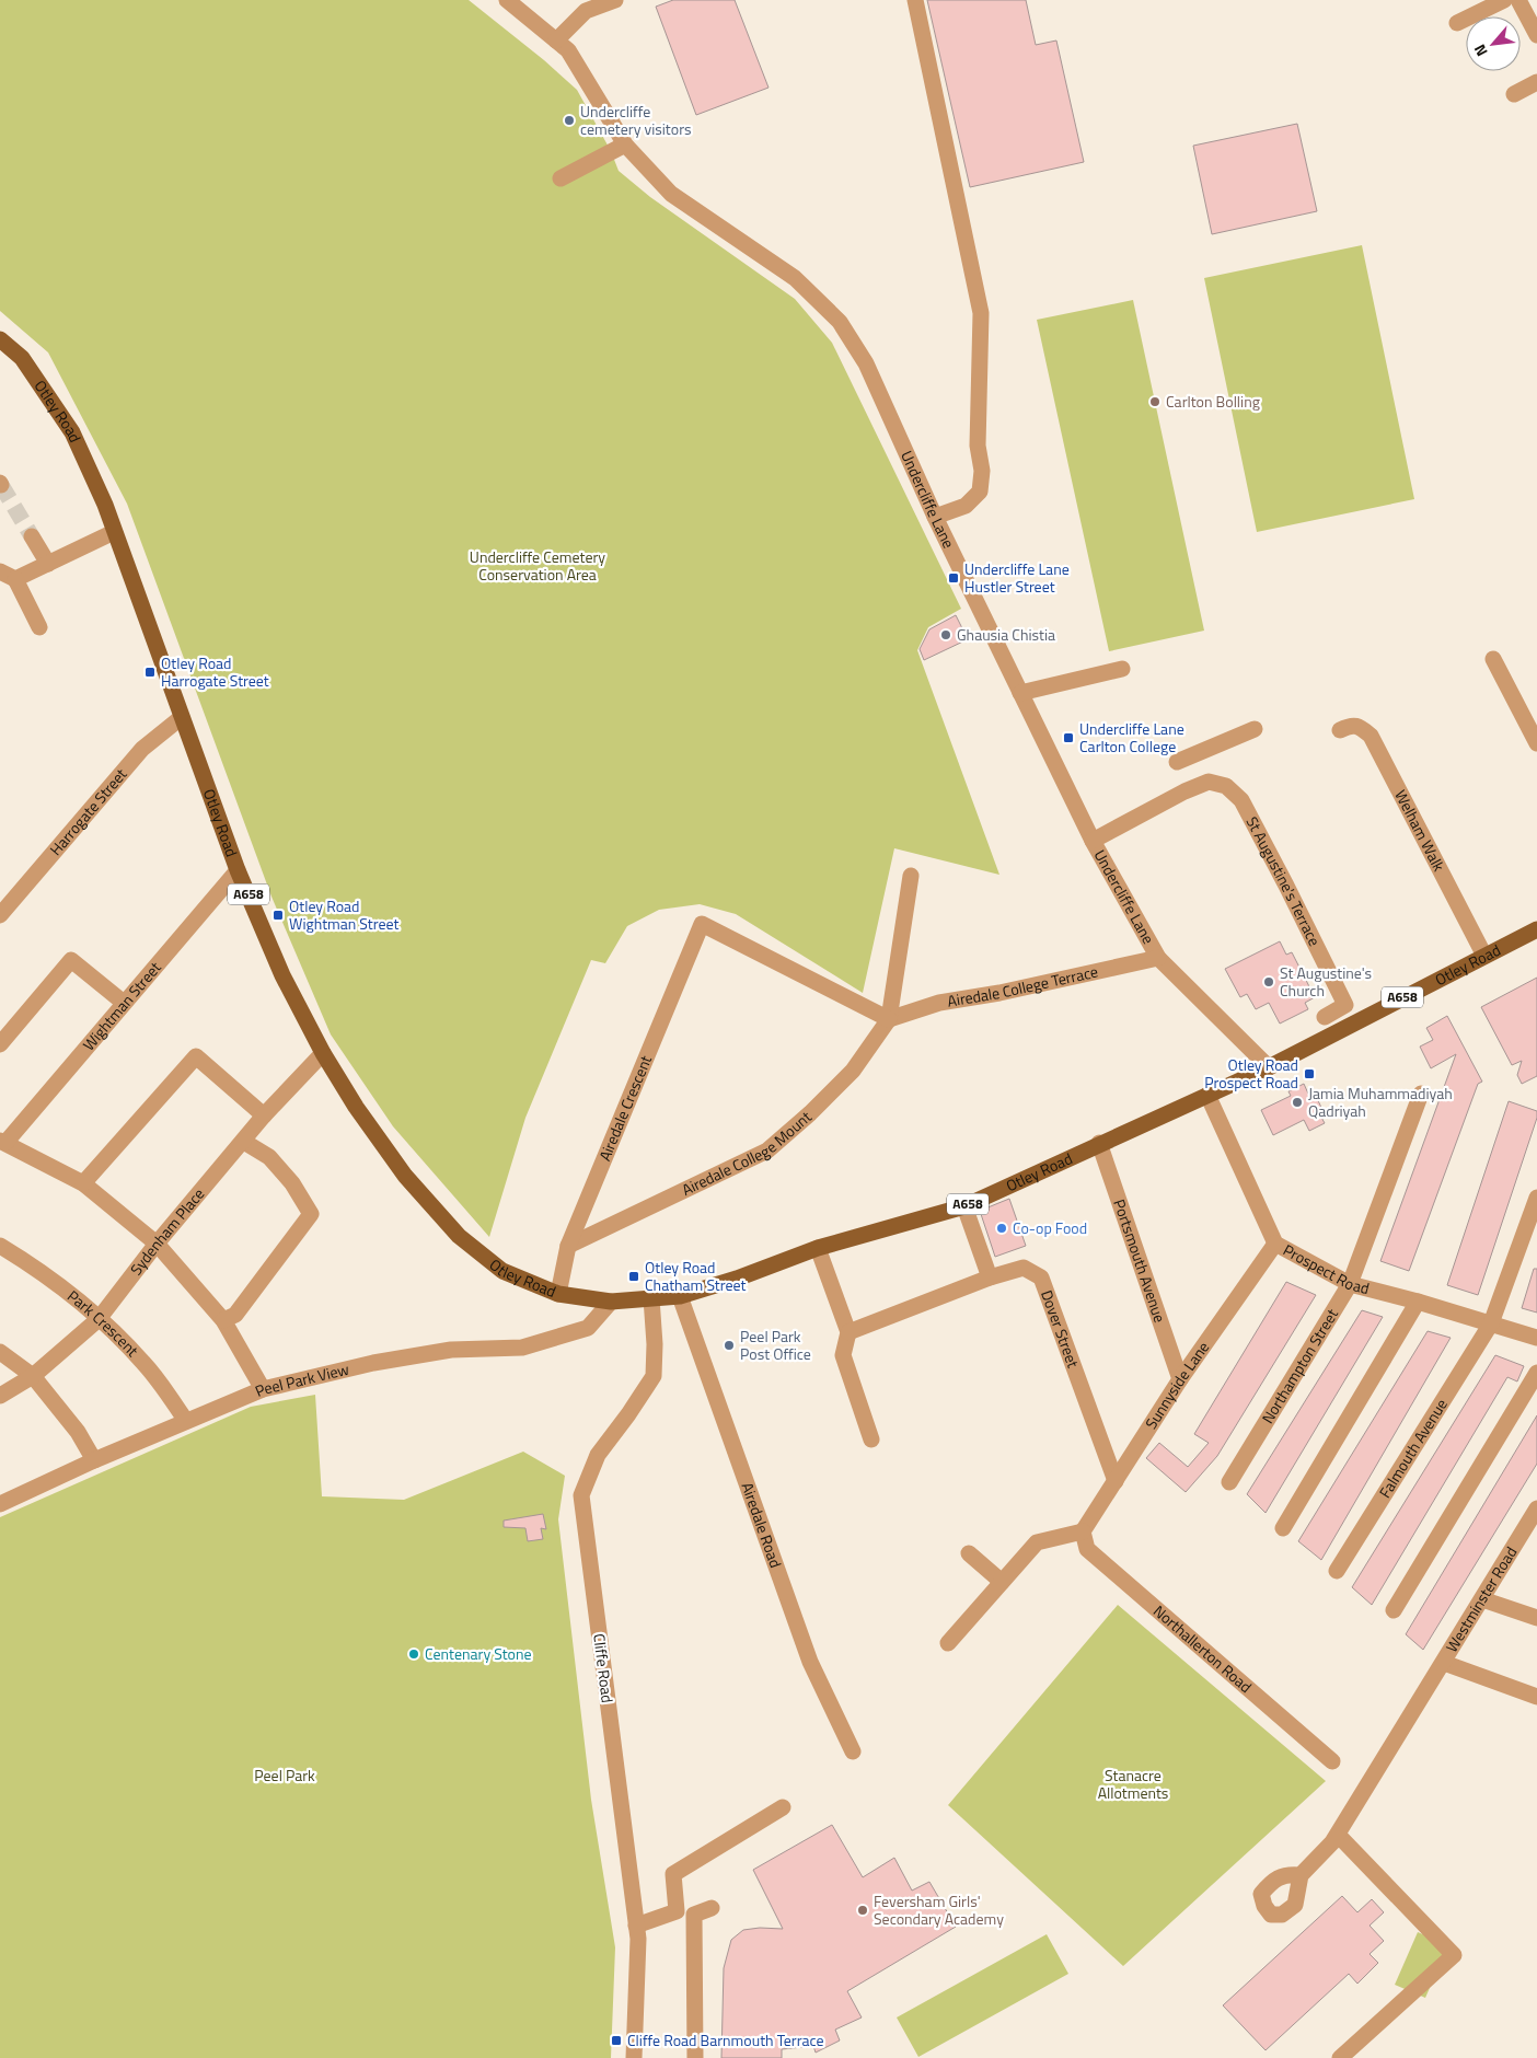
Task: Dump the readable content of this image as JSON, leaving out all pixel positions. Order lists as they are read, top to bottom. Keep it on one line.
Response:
{"streets":{"main road":["Otley Road","A658"],"street":["Undercliffe Lane","Harrogate Street","Welham Walk","St Augustine's Terrace","Airedale College Terrace","Wightman Street","Airedale Crescent","Airedale College Mount","Sydenham Place","Portsmouth Avenue","Prospect Road","Park Crescent","Dover Street","Northampton Street","Peel Park View","Sunnyside Lane","Falmouth Avenue","Airedale Road","Westminster Road","Northallerton Road","Cliffe Road"]},"crossings":[["Otley Road","Undercliffe Lane"],["Otley Road","Harrogate Street"],["Otley Road","Welham Walk"],["Otley Road","Wightman Street"],["Otley Road","Airedale Crescent"],["Otley Road","Sydenham Place"],["Otley Road","Portsmouth Avenue"],["Otley Road","Prospect Road"],["Otley Road","Peel Park View"],["Otley Road","Airedale Road"],["Otley Road","Cliffe Road"],["Undercliffe Lane","Airedale College Terrace"],["Airedale College Terrace","Airedale Crescent"],["Airedale College Terrace","Airedale College Mount"],["Airedale Crescent","Airedale College Mount"],["Sydenham Place","Park Crescent"],["Portsmouth Avenue","Sunnyside Lane"],["Prospect Road","Northampton Street"],["Prospect Road","Sunnyside Lane"],["Prospect Road","Falmouth Avenue"],["Park Crescent","Peel Park View"],["Dover Street","Sunnyside Lane"],["Sunnyside Lane","Northallerton Road"]],"parks":["Undercliffe Cemetery Conservation Area","Peel Park","Stanacre Allotments"],"places":{"other":["Undercliffe cemetery visitors","Carlton Bolling","Ghausia Chistia","St Augustine's Church","Jamia Muhammadiyah Qadriyah","Co-op Food","Peel Park Post Office","Centenary Stone","Feversham Girls' Secondary Academy"],"transit":["Undercliffe Lane Hustler Street","Otley Road Harrogate Street","Undercliffe Lane Carlton College","Otley Road Wightman Street","Otley Road Prospect Road","Otley Road Chatham Street","Cliffe Road Barnmouth Terrace"]},"north":"bottom left"}
